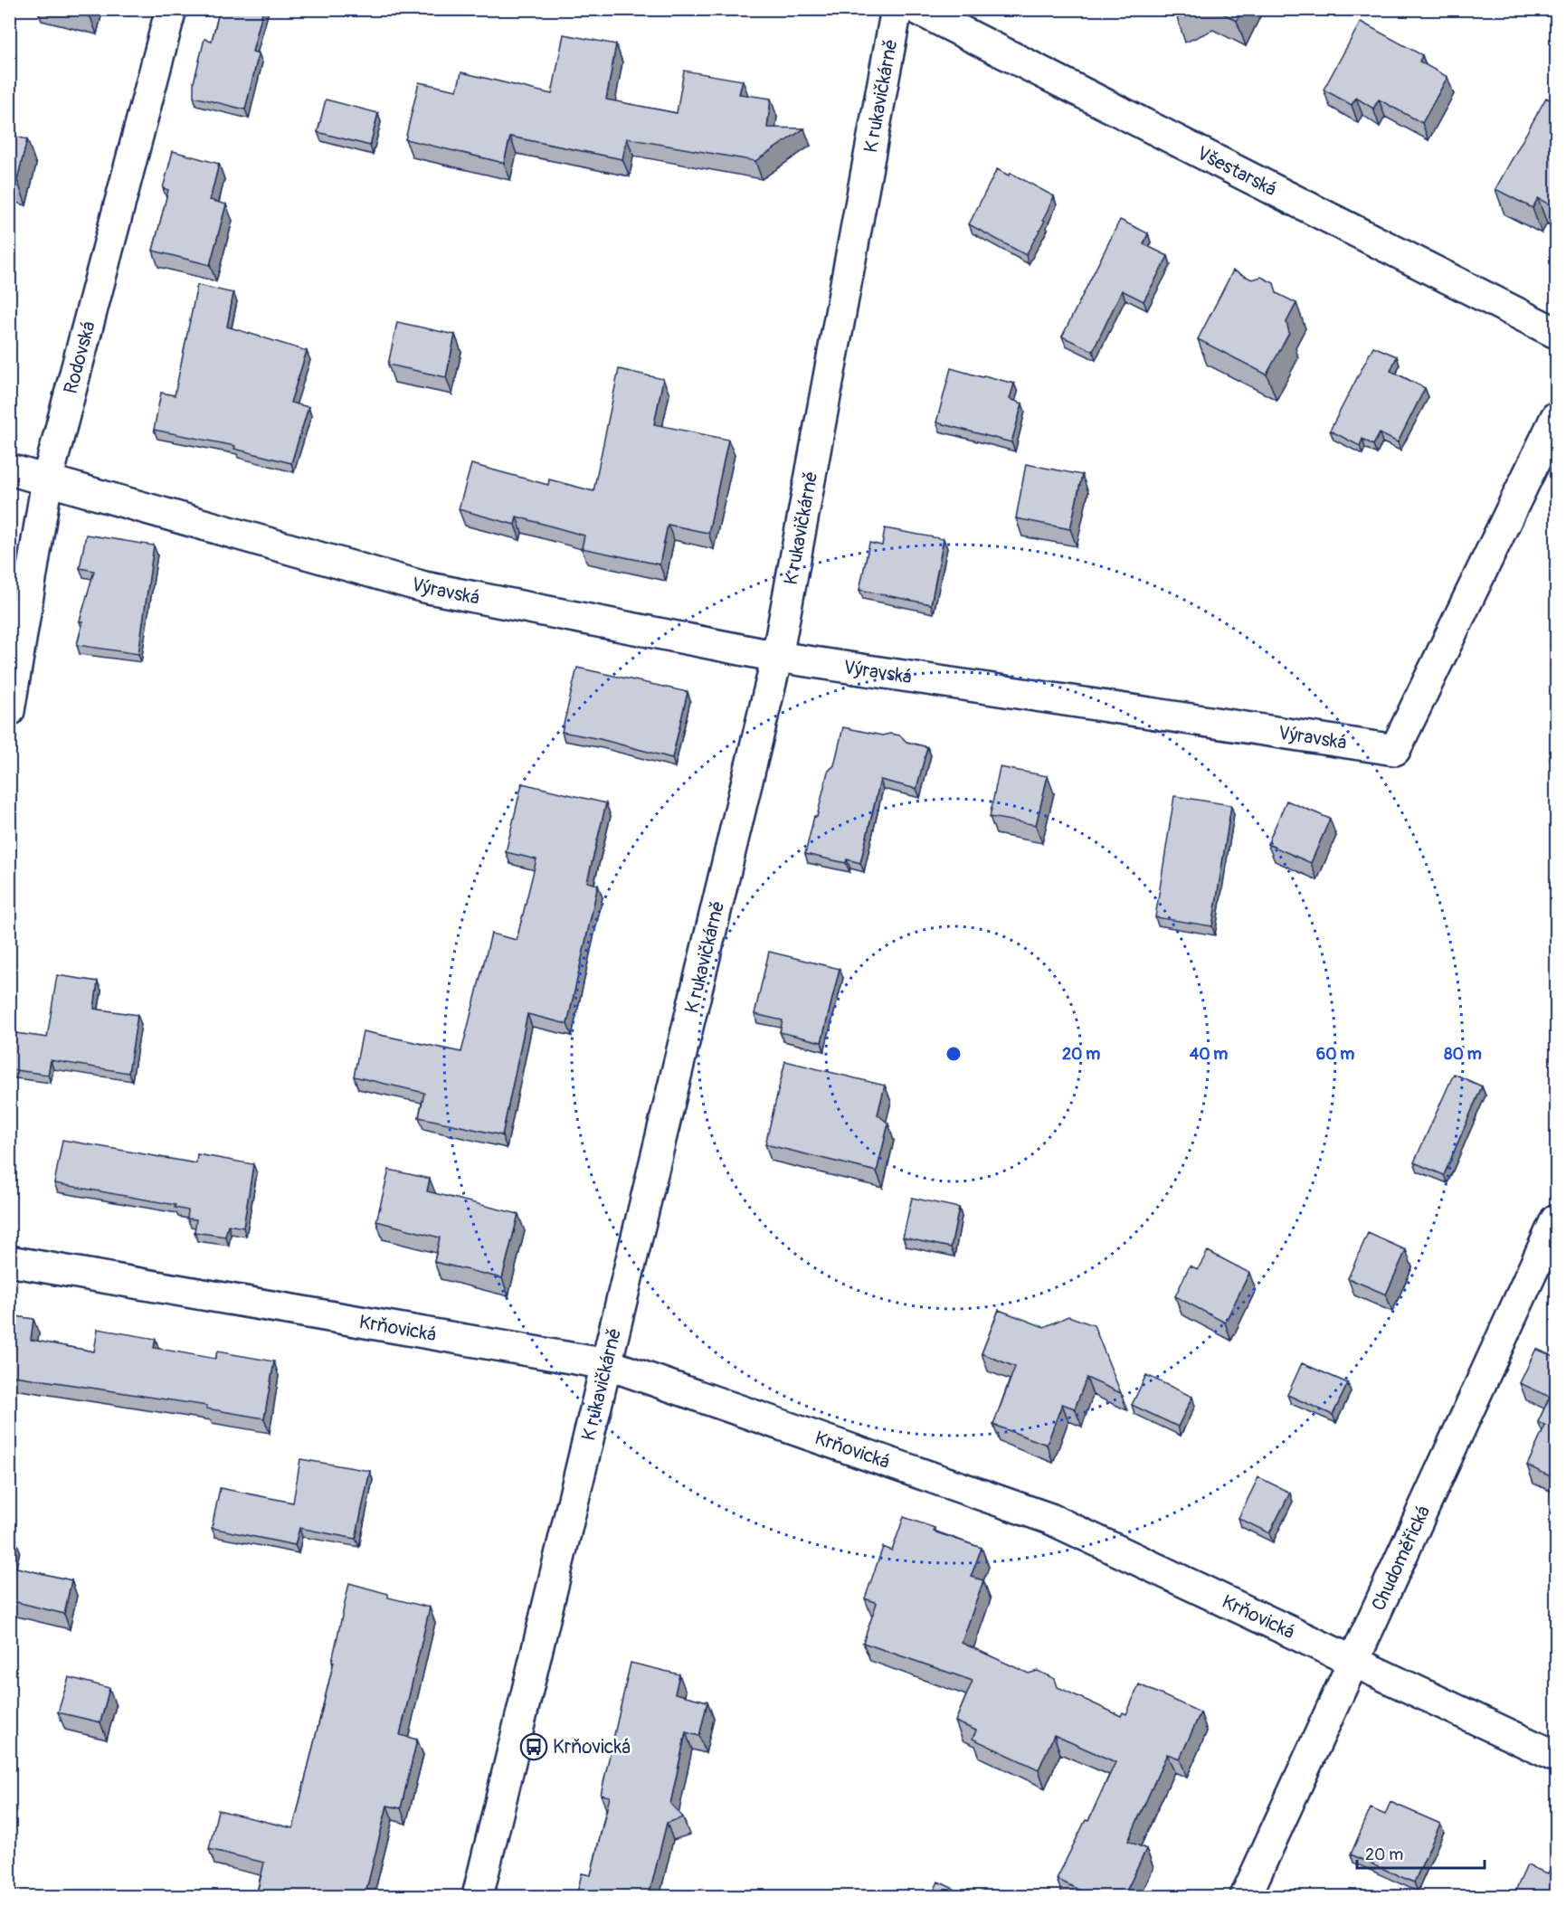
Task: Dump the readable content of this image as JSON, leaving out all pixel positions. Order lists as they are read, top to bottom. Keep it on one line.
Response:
{"streets":{"street":["K rukavičkárně","Všestarská","Rodovská","Výravská","Krňovická","Chudoměřická"]},"crossings":[["K rukavičkárně","Výravská"],["K rukavičkárně","Krňovická"],["Rodovská","Výravská"],["Krňovická","Chudoměřická"]],"places":{"bus stop":["Krňovická"]},"scale_bar":"20 m","rings":["20 m","40 m","60 m","80 m"]}
